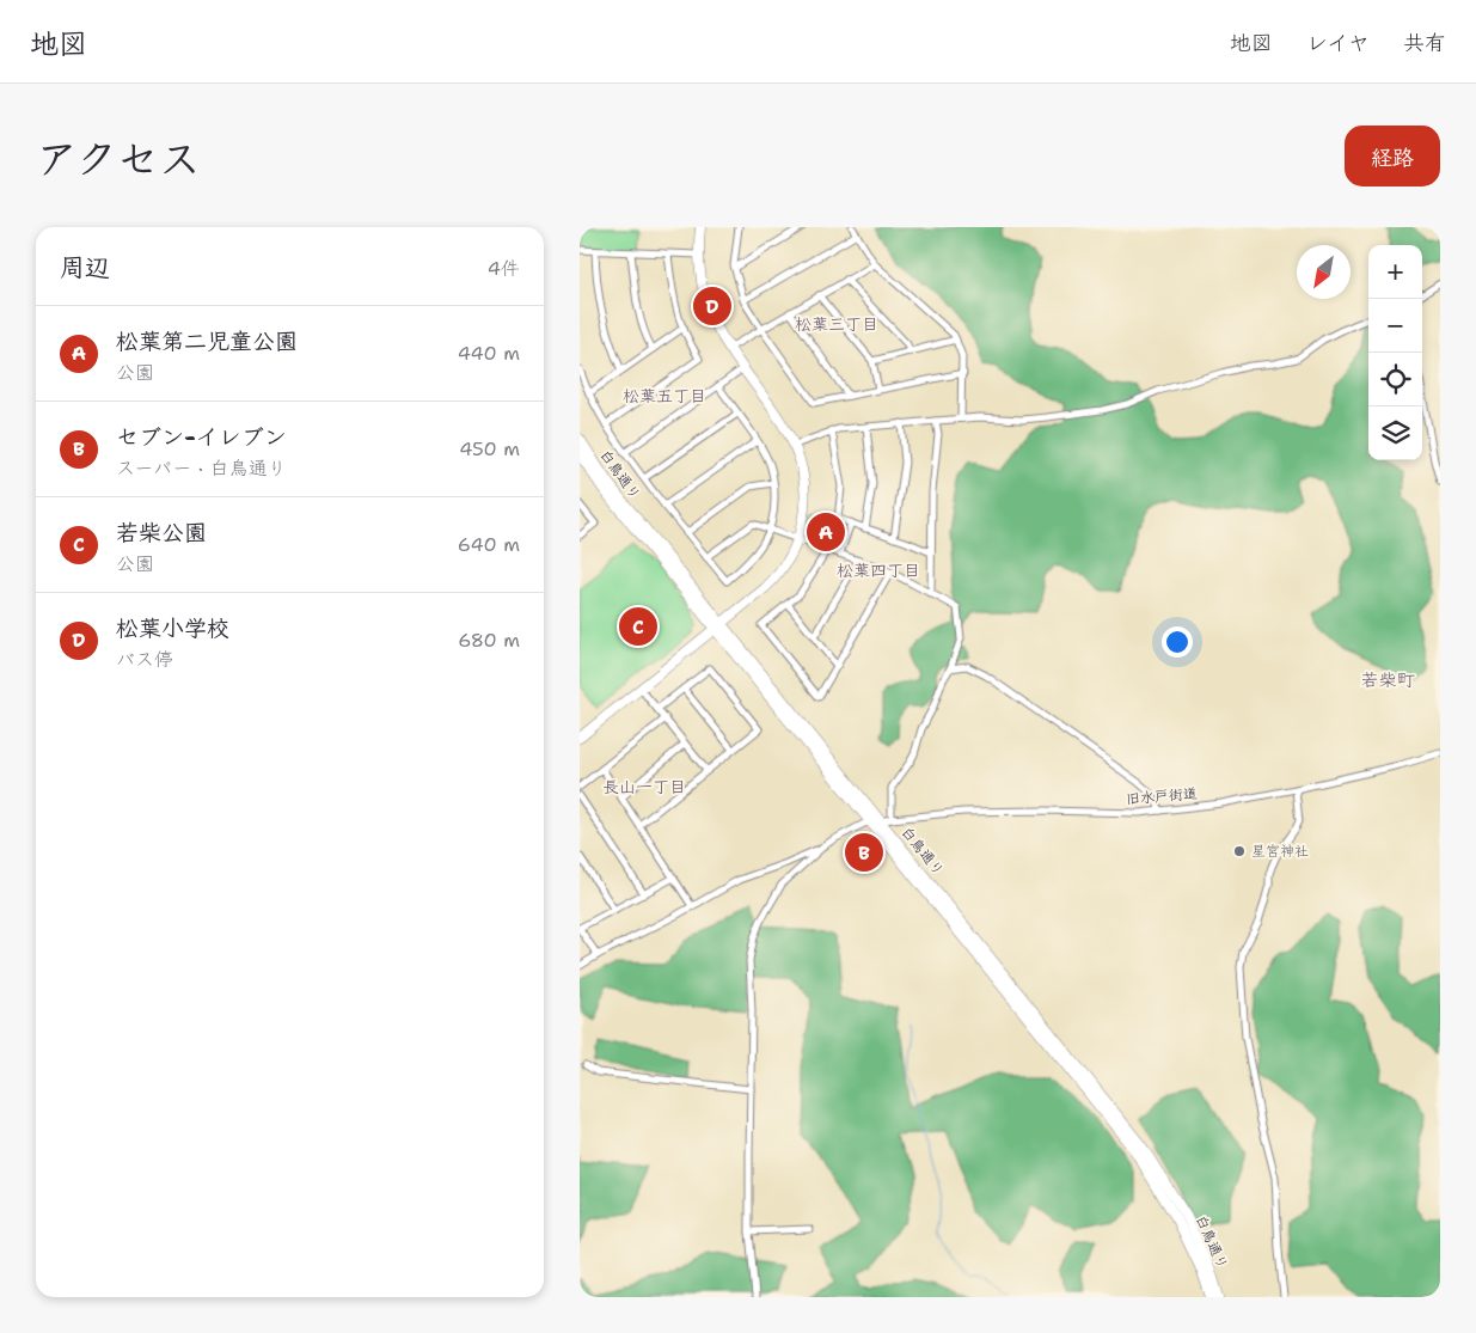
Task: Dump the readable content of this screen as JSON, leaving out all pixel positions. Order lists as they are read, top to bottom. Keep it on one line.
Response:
{"streets":{"main road":["白鳥通り"],"street":["旧水戸街道"]},"crossings":[["白鳥通り","旧水戸街道"]],"districts":["松葉三丁目","松葉五丁目","松葉四丁目","若柴町","長山一丁目"],"places":["星宮神社"],"north":"bottom left","page":{"header":"地図","nav":["地図","レイヤ","共有"],"title":"アクセス","buttons":"経路","heading":["周辺","4件"],"map_buttons":["+","−"],"pins":["D","A","C","B"],"list":[{"mark":"A","name":"松葉第二児童公園","note":"公園","value":"440 m"},{"mark":"B","name":"セブン-イレブン","note":"スーパー · 白鳥通り","value":"450 m"},{"mark":"C","name":"若柴公園","note":"公園","value":"640 m"},{"mark":"D","name":"松葉小学校","note":"バス停","value":"680 m"}]}}
